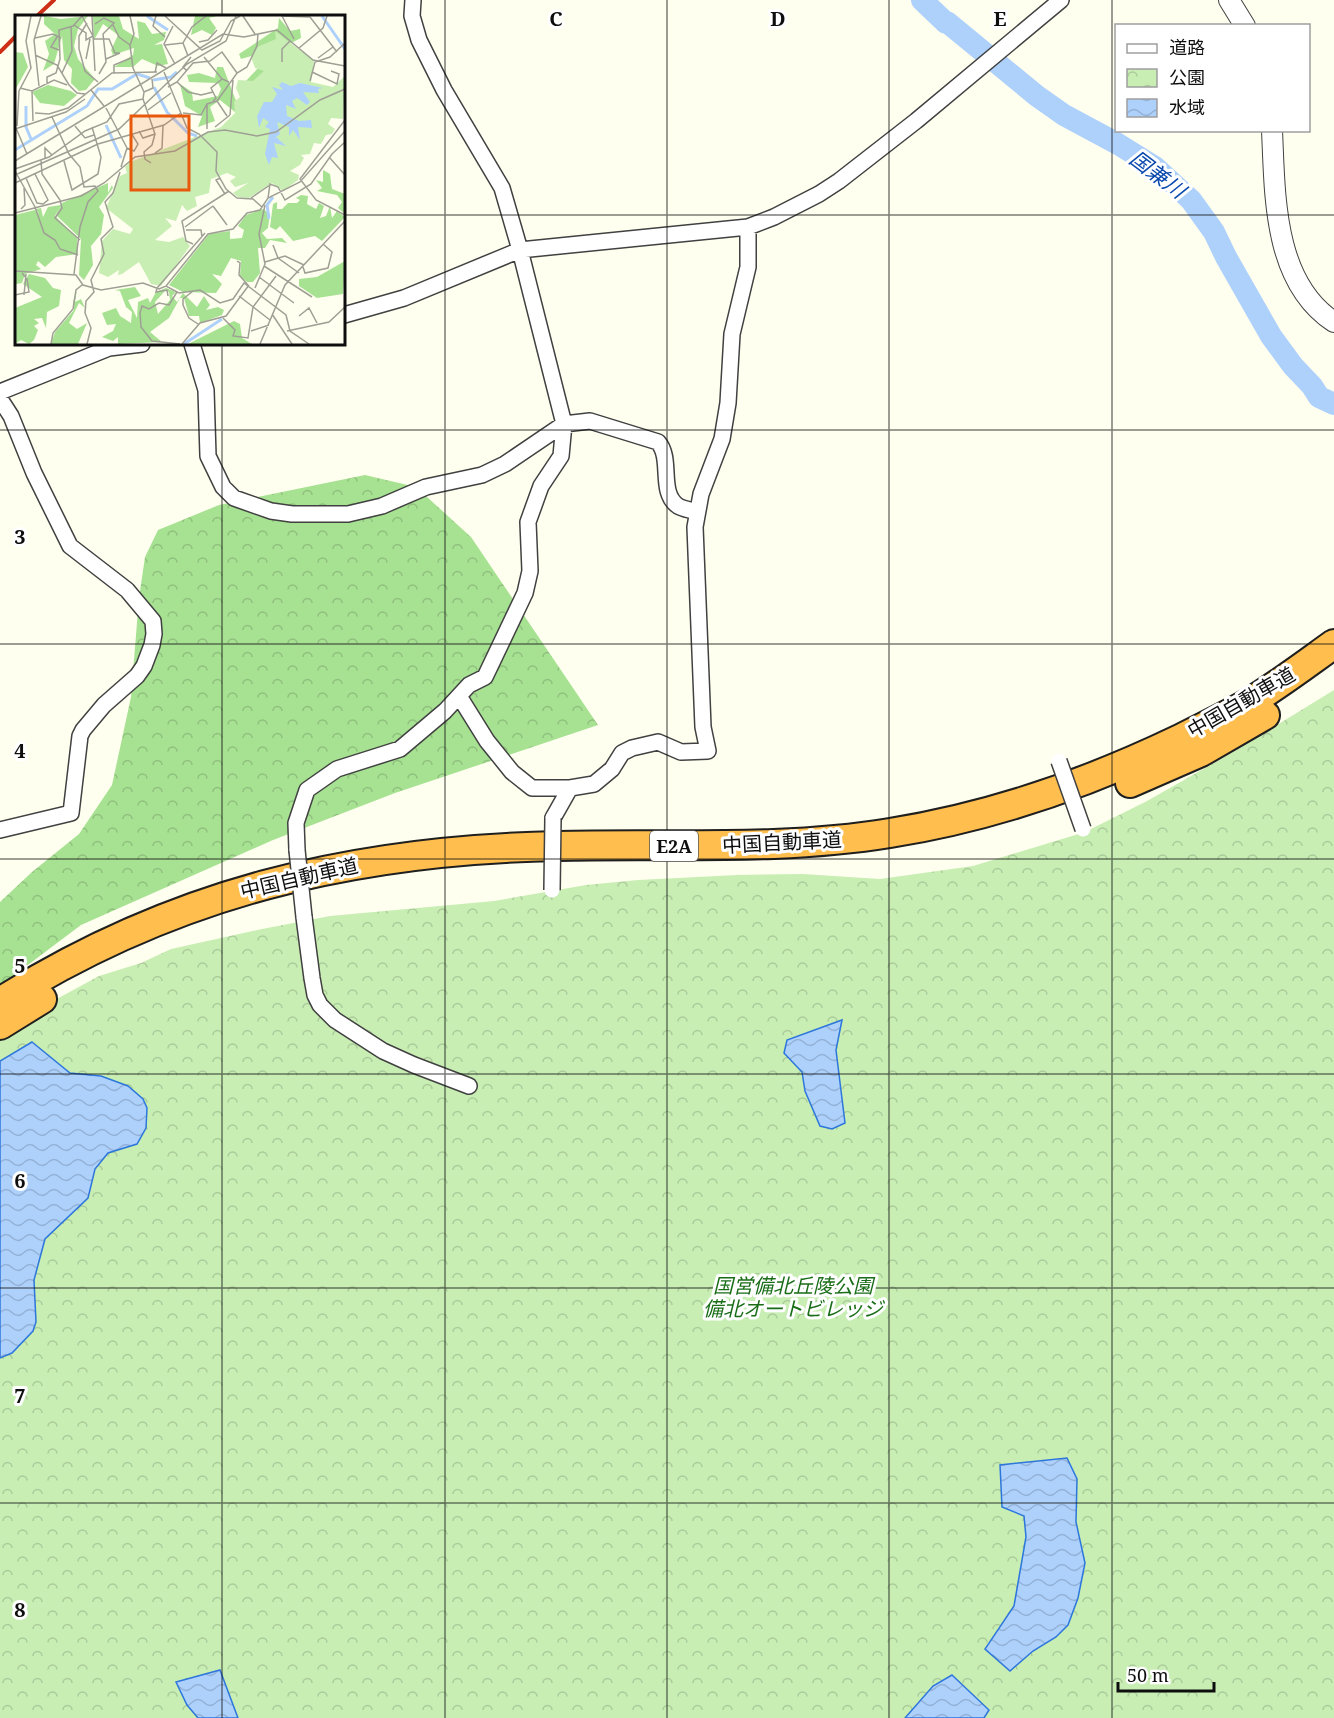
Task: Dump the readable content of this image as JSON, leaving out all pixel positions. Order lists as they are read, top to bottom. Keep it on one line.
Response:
{"streets":{"highway":["中国自動車道","E2A"]},"water":["国兼川"],"parks":["国営備北丘陵公園 備北オートビレッジ"],"legend":["道路","公園","水域"],"scale_bar":"50 m","grid":{"columns":["C","D","E"],"rows":["3","4","5","6","7","8"]}}
